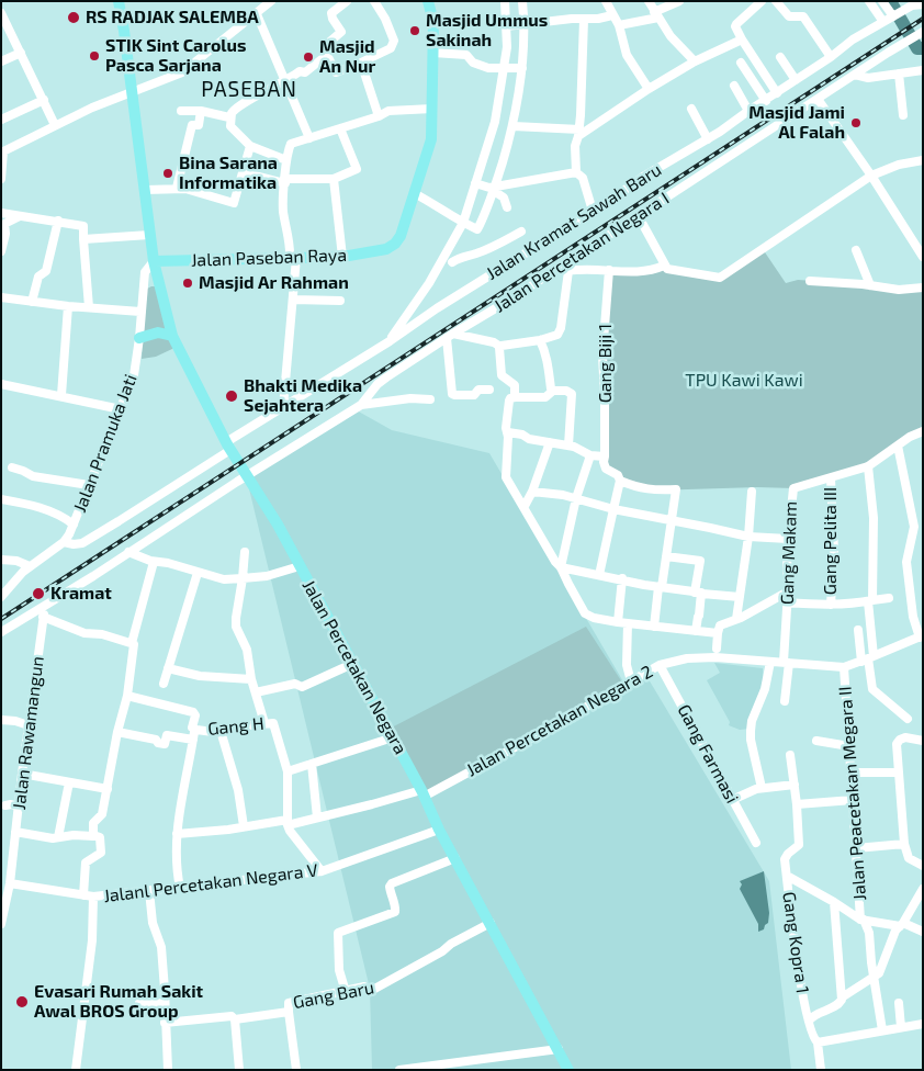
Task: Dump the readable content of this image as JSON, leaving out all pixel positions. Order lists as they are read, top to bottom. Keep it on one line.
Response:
{"streets":{"main road":["Jalan Paseban Raya","Jalan Percetakan Negara"],"street":["Jalan Kramat Sawah Baru","Jalan Percetakan Negara I","Gang Biji 1","Jalan Pramuka Jati","Gang Pelita III","Gang Makam","Jalan Percetakan Negara 2","Gang H","Jalan Rawamangun","Gang Farmasi","Jalan Peacetakan Megara II","Jalanl Percetakan Negara V","Gang Kopra 1","Gang Baru"]},"crossings":[["Jalan Kramat Sawah Baru","Jalan Pramuka Jati"],["Jalan Kramat Sawah Baru","Jalan Percetakan Negara"],["Jalan Percetakan Negara I","Jalan Percetakan Negara"],["Jalan Percetakan Negara I","Jalan Rawamangun"],["Jalan Paseban Raya","Jalan Pramuka Jati"],["Jalan Paseban Raya","Jalan Percetakan Negara"],["Jalan Pramuka Jati","Jalan Percetakan Negara"],["Gang Pelita III","Gang Makam"],["Gang Makam","Jalan Percetakan Negara 2"],["Jalan Percetakan Negara","Jalan Percetakan Negara 2"],["Jalan Percetakan Negara","Jalanl Percetakan Negara V"],["Jalan Percetakan Negara","Gang Baru"],["Jalan Percetakan Negara 2","Gang H"],["Jalan Percetakan Negara 2","Gang Farmasi"],["Jalan Percetakan Negara 2","Jalan Peacetakan Megara II"],["Gang H","Jalanl Percetakan Negara V"],["Jalan Rawamangun","Jalanl Percetakan Negara V"]],"districts":["PASEBAN"],"parks":["TPU Kawi Kawi"],"places":["RS RADJAK SALEMBA","Masjid Ummus Sakinah","STIK Sint Carolus Pasca Sarjana","Masjid An Nur","Masjid Jami Al Falah","Bina Sarana Informatika","Masjid Ar Rahman","Bhakti Medika Sejahtera","Kramat","Evasari Rumah Sakit Awal BROS Group"]}
